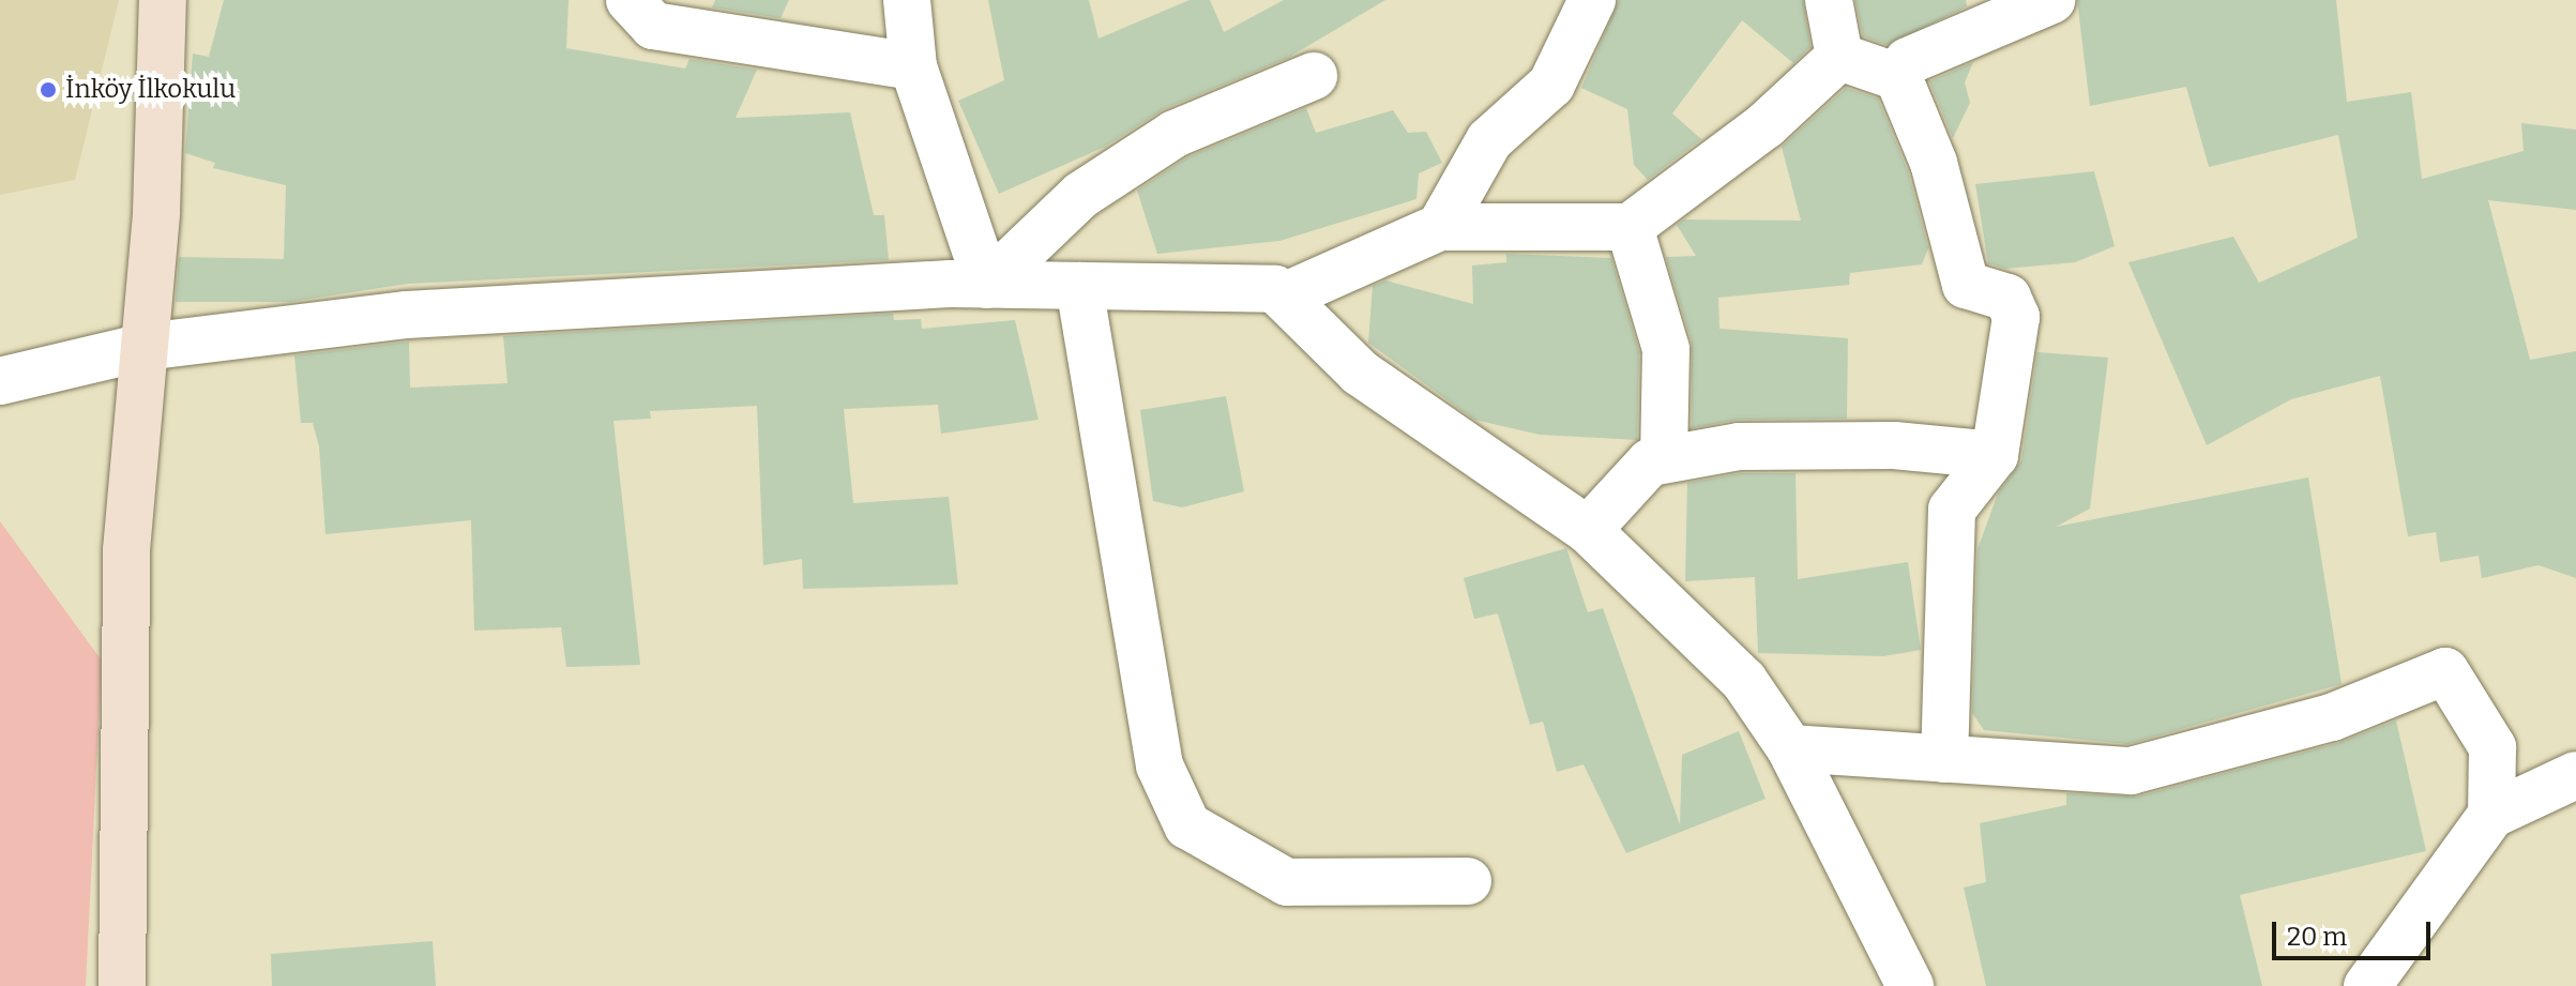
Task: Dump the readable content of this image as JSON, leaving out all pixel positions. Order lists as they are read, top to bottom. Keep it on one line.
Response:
{"places":["İnköy İlkokulu"],"scale_bar":"20 m"}
